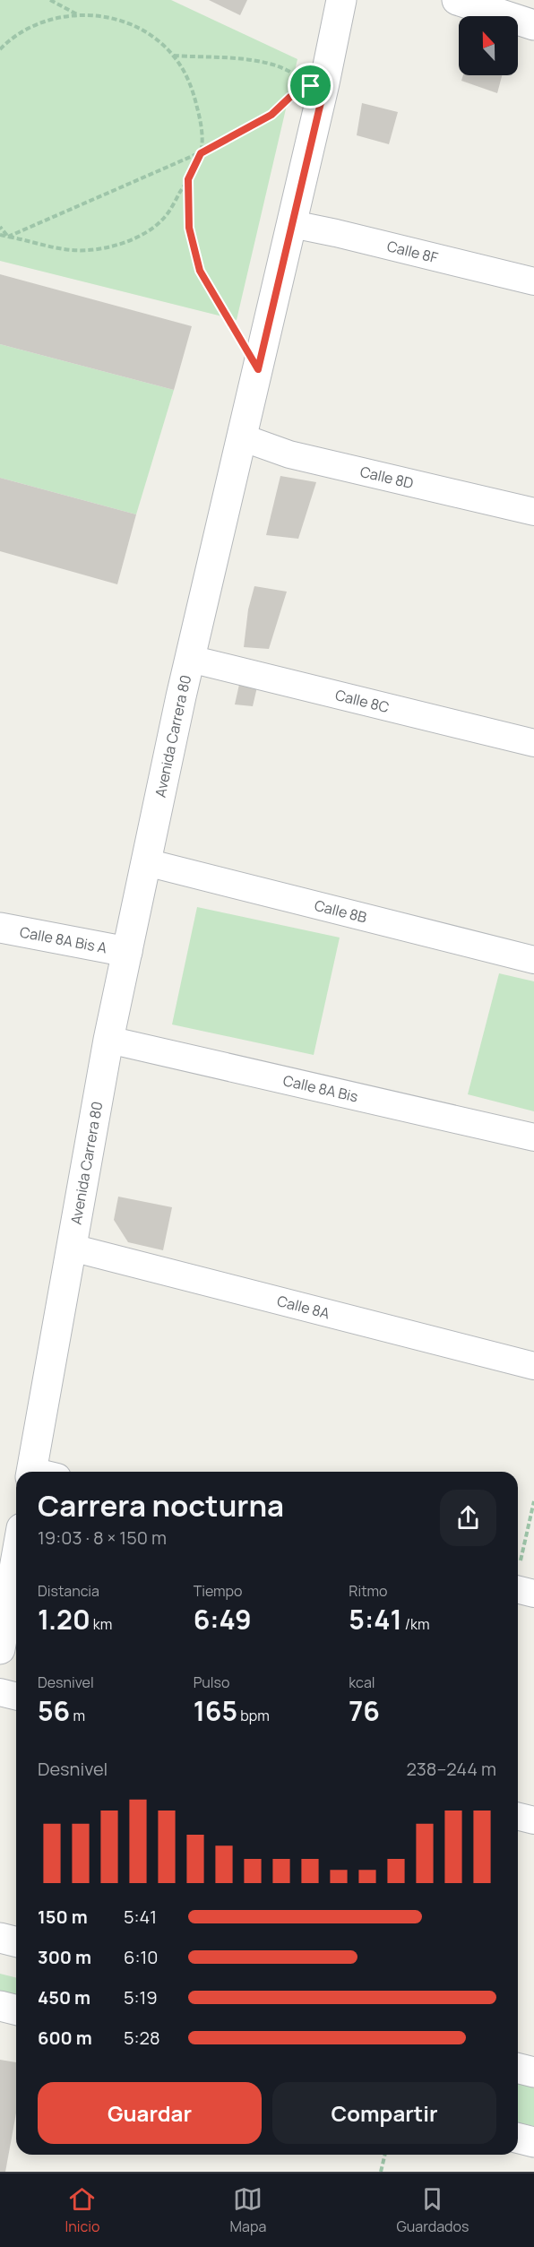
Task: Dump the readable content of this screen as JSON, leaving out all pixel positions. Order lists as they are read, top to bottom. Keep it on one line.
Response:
{"streets":{"street":["Calle 8F","Calle 8D","Calle 8C","Avenida Carrera 80","Calle 8B","Calle 8A Bis A","Calle 8A Bis","Calle 8A"]},"crossings":[["Calle 8F","Avenida Carrera 80"],["Calle 8D","Avenida Carrera 80"],["Calle 8C","Avenida Carrera 80"],["Avenida Carrera 80","Calle 8B"],["Avenida Carrera 80","Calle 8A Bis A"],["Avenida Carrera 80","Calle 8A Bis"],["Avenida Carrera 80","Calle 8A"]],"north":"top","page":{"heading":["Carrera nocturna","19:03 · 8 × 150 m"],"stats":[["Distancia","1.20 km"],["Tiempo","6:49"],["Ritmo","5:41 /km"],["Desnivel","56 m"],["Pulso","165 bpm"],["kcal","76"]],"chart":["Desnivel","238–244 m"],"list":[{"name":"150 m","note":"5:41"},{"name":"300 m","note":"6:10"},{"name":"450 m","note":"5:19"},{"name":"600 m","note":"5:28"}],"buttons":["Guardar","Compartir"],"tabs":["Inicio","Mapa","Guardados"]}}
